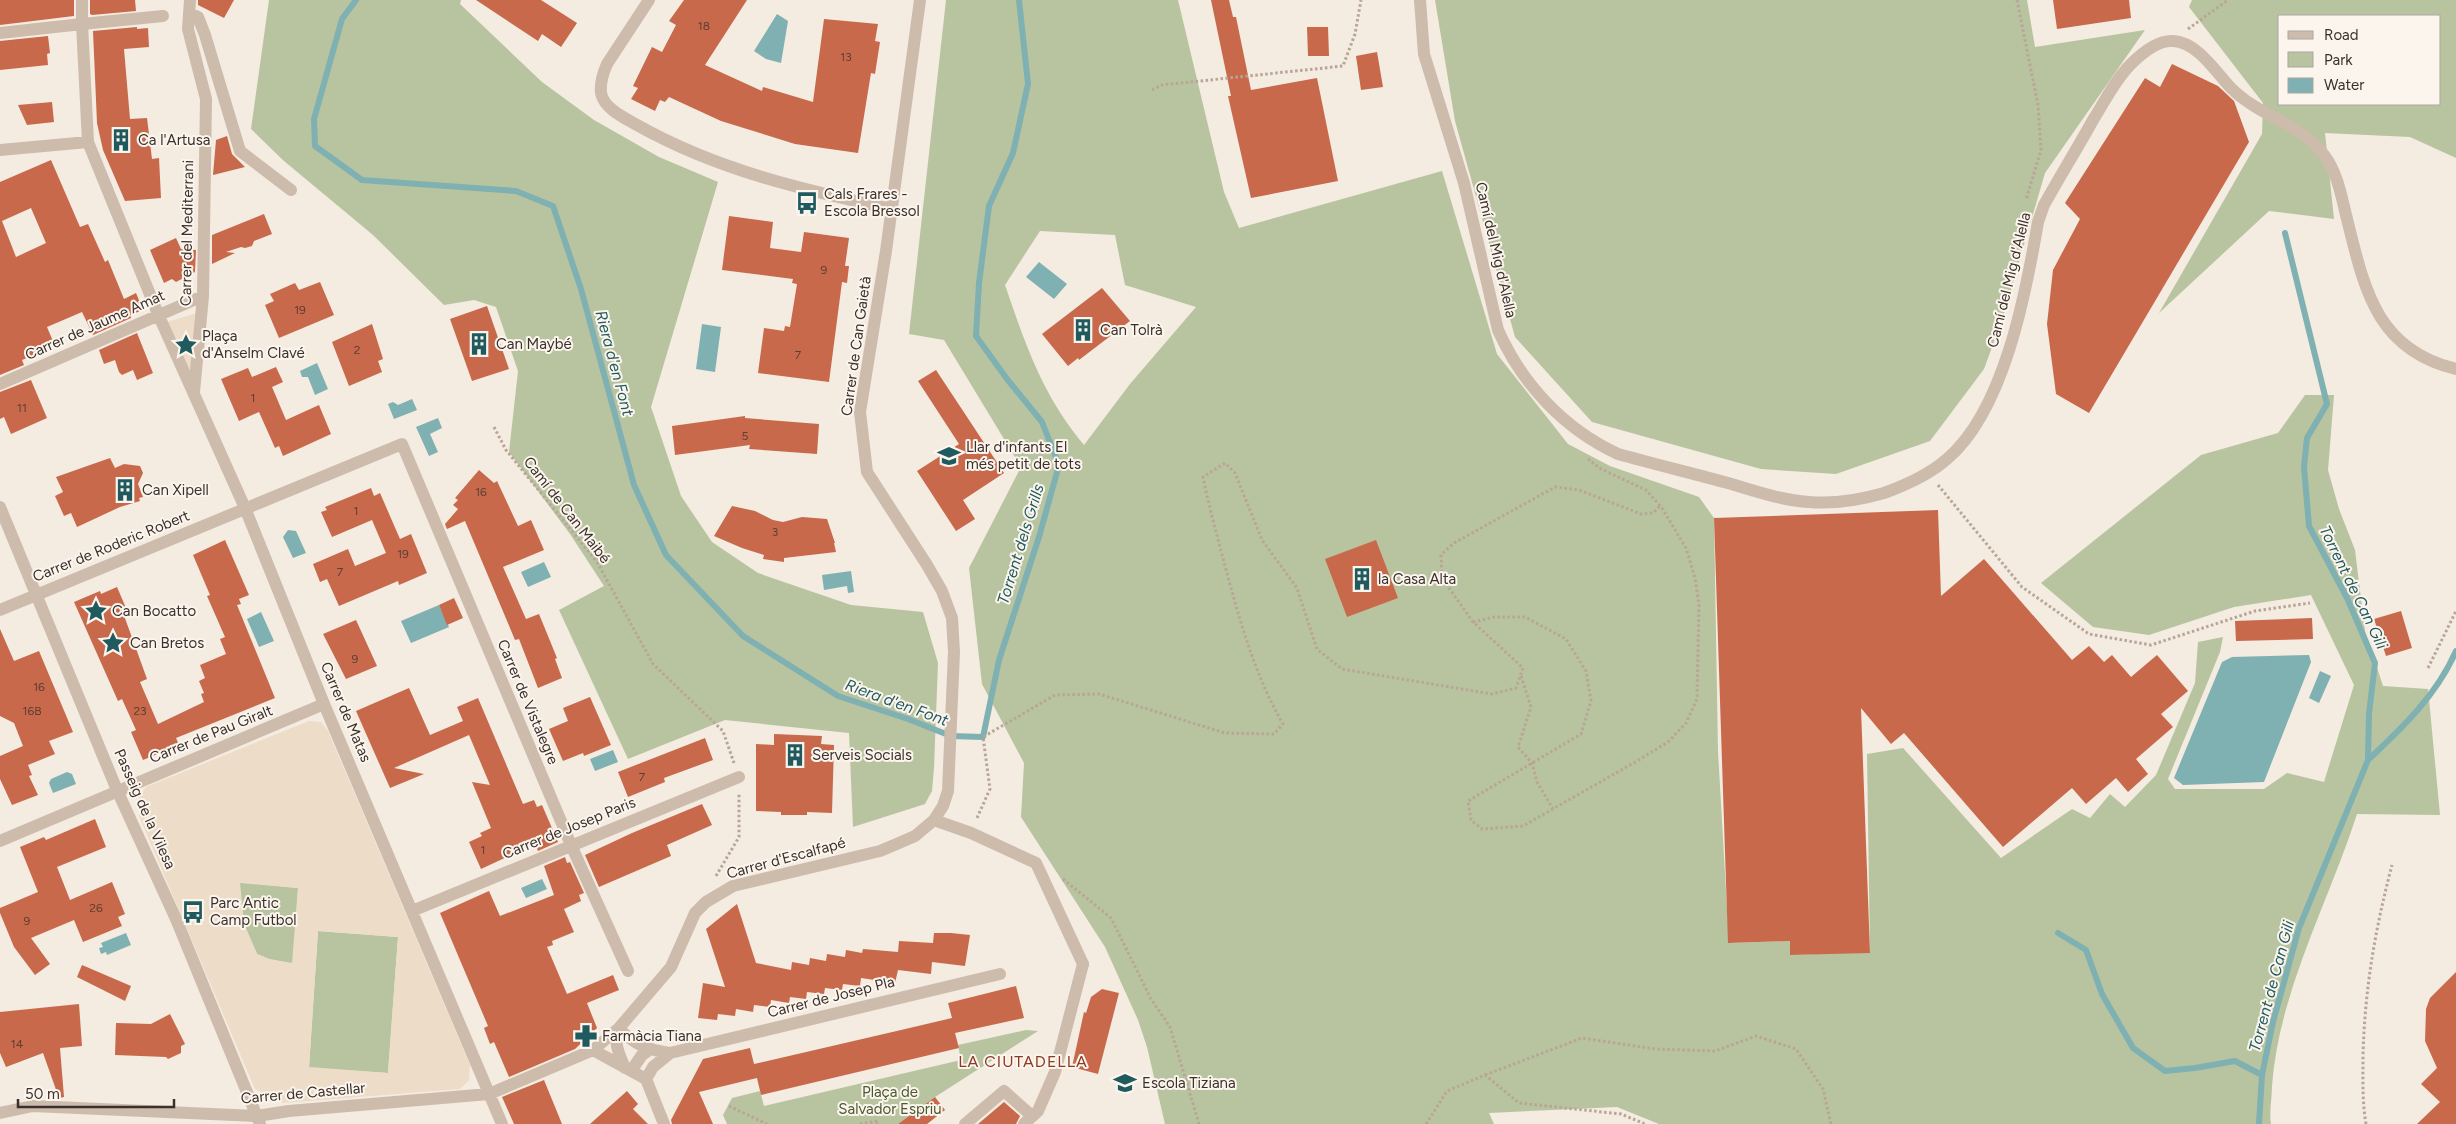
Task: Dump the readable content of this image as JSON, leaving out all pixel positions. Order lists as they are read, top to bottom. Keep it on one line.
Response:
{"streets":{"street":["Carrer del Mediterrani","Camí del Mig d'Alella","Carrer de Jaume Amat","Carrer de Can Gaietà","Carrer de Roderic Robert","Carrer de Vistalegre","Carrer de Matas","Carrer de Pau Giralt","Passeig de la Vilesa","Carrer de Josep Paris","Carrer d'Escalfapé","Carrer de Josep Pla","Carrer de Castellar"],"path":["Camí de Can Maibé"]},"crossings":[["Carrer del Mediterrani","Carrer de Jaume Amat"],["Carrer del Mediterrani","Carrer de Matas"],["Carrer de Jaume Amat","Carrer de Matas"],["Carrer de Can Gaietà","Carrer d'Escalfapé"],["Camí de Can Maibé","Carrer de Josep Paris"],["Carrer de Roderic Robert","Carrer de Vistalegre"],["Carrer de Roderic Robert","Carrer de Matas"],["Carrer de Roderic Robert","Passeig de la Vilesa"],["Carrer de Vistalegre","Carrer de Josep Paris"],["Carrer de Matas","Carrer de Pau Giralt"],["Carrer de Matas","Carrer de Josep Paris"],["Carrer de Matas","Carrer d'Escalfapé"],["Carrer de Matas","Carrer de Castellar"],["Carrer de Pau Giralt","Passeig de la Vilesa"],["Passeig de la Vilesa","Carrer de Castellar"],["Carrer d'Escalfapé","Carrer de Josep Pla"],["Carrer d'Escalfapé","Carrer de Castellar"]],"districts":["LA CIUTADELLA"],"water":["Riera d'en Font","Torrent dels Grills","Torrent de Can Gili"],"parks":["Plaça de Salvador Espriu"],"places":{"building":["Ca l'Artusa","Can Tolrà","Can Maybé","Can Xipell","la Casa Alta","Serveis Socials"],"bus stop":["Cals Frares - Escola Bressol","Parc Antic Camp Futbol"],"place":["Plaça d'Anselm Clavé","Can Bocatto","Can Bretos"],"school or university":["Llar d'infants El més petit de tots","Escola Tiziana"],"pharmacy":["Farmàcia Tiana"]},"house_numbers":["18","13","9","19","2","7","1","11","5","16","1","3","19","7","9","16","16B","23","7","1","26","9","14"],"legend":["Road","Park","Water"],"scale_bar":"50 m"}
